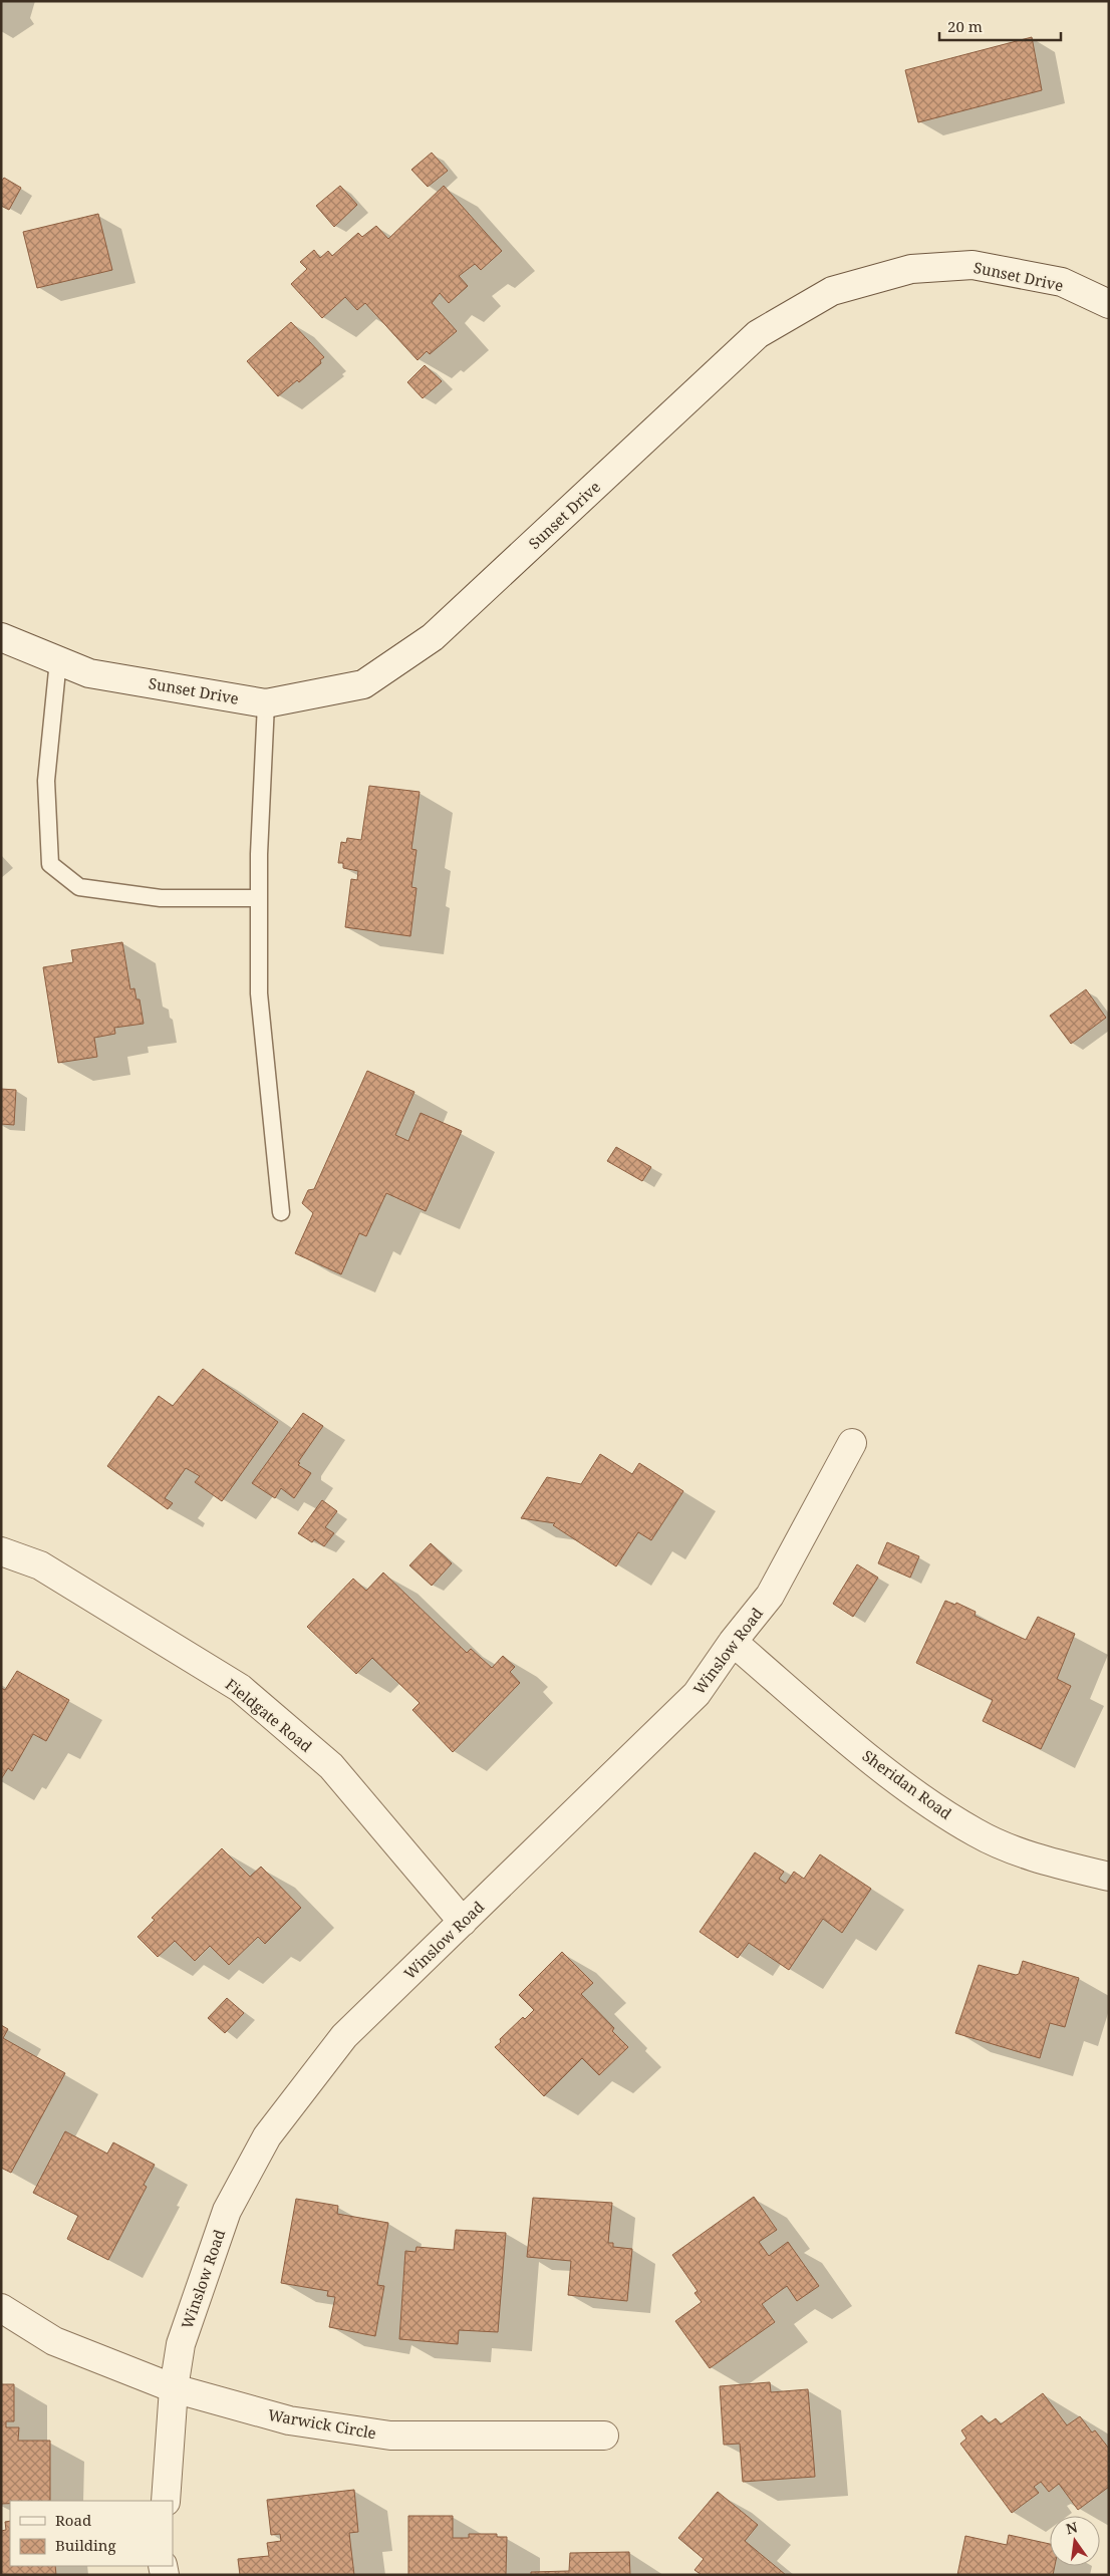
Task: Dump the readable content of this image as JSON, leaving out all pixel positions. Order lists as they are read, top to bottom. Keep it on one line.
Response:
{"streets":{"street":["Sunset Drive","Winslow Road","Fieldgate Road","Sheridan Road","Warwick Circle"]},"crossings":[["Winslow Road","Fieldgate Road"],["Winslow Road","Sheridan Road"],["Winslow Road","Warwick Circle"]],"legend":["Road","Building"],"scale_bar":"20 m","north":"top"}
